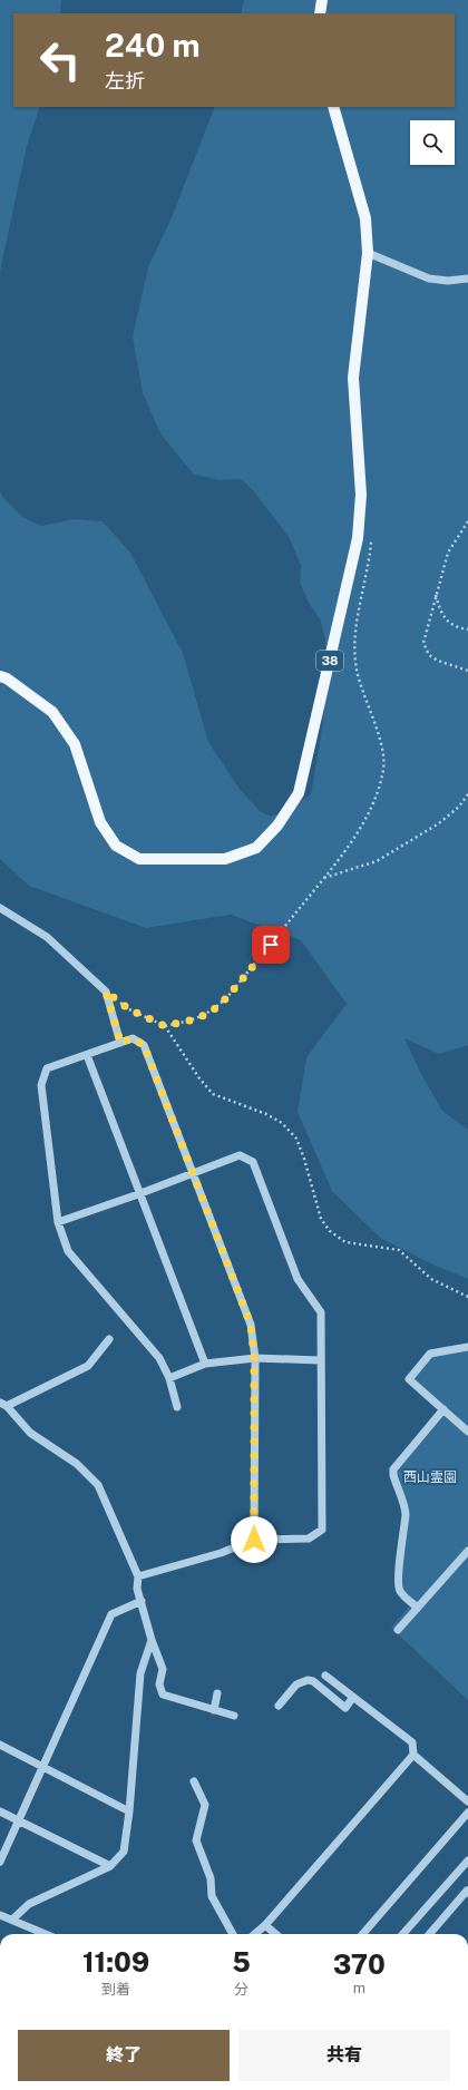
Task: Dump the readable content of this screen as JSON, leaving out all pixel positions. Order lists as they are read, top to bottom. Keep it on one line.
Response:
{"streets":{"main road":["38"]},"parks":["西山霊園"],"page":{"turn":["240 m","左折"],"eta":["11:09","到着","5","分","370","m"],"buttons":["終了","共有"]}}
